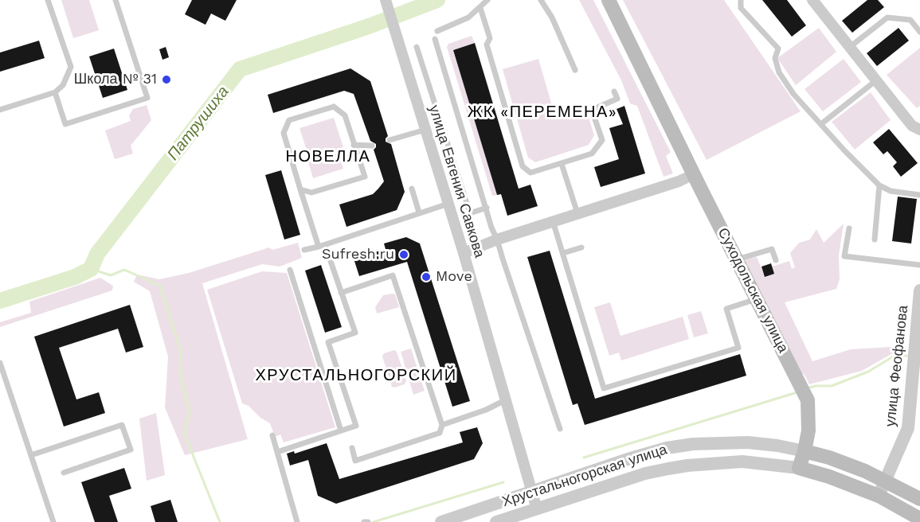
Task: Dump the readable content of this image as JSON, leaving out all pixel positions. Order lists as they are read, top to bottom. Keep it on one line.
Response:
{"streets":{"main road":["Суходольская улица","Хрустальногорская улица"],"street":["улица Евгения Савкова","улица Феофанова"]},"crossings":[["улица Евгения Савкова","Хрустальногорская улица"],["Суходольская улица","Хрустальногорская улица"],["улица Феофанова","Хрустальногорская улица"]],"districts":["ЖК «ПЕРЕМЕНА»","НОВЕЛЛА","ХРУСТАЛЬНОГОРСКИЙ"],"water":["Патрушиха"],"places":["Школа № 31","Sufresh.ru","Move"]}
